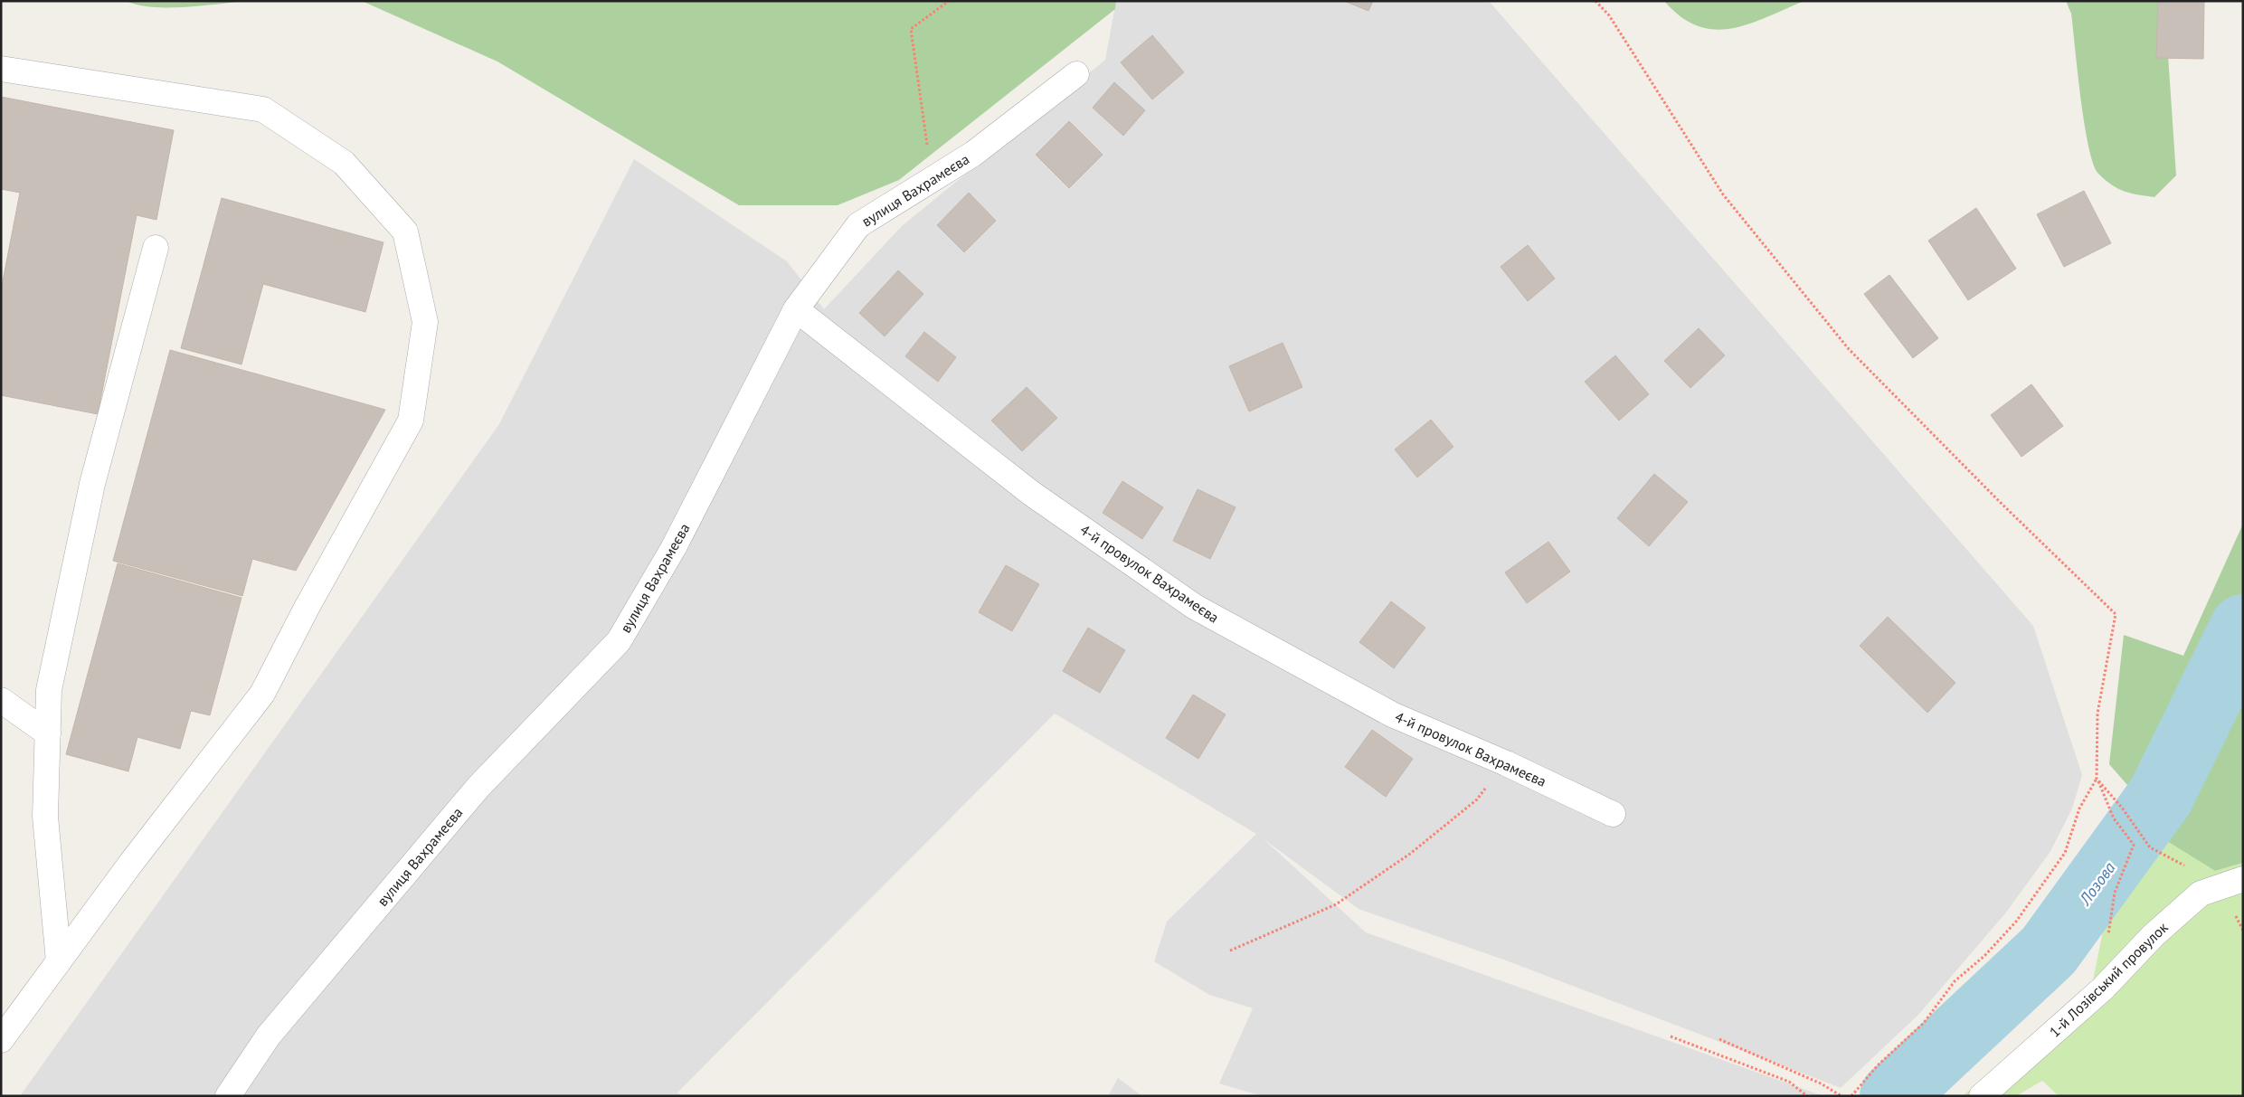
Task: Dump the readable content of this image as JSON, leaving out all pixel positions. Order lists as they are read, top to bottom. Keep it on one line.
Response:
{"streets":{"street":["вулиця Вахрамеєва","4-й провулок Вахрамеєва","1-й Лозівський провулок"]},"crossings":[["вулиця Вахрамеєва","4-й провулок Вахрамеєва"]],"water":["Лозова"]}
